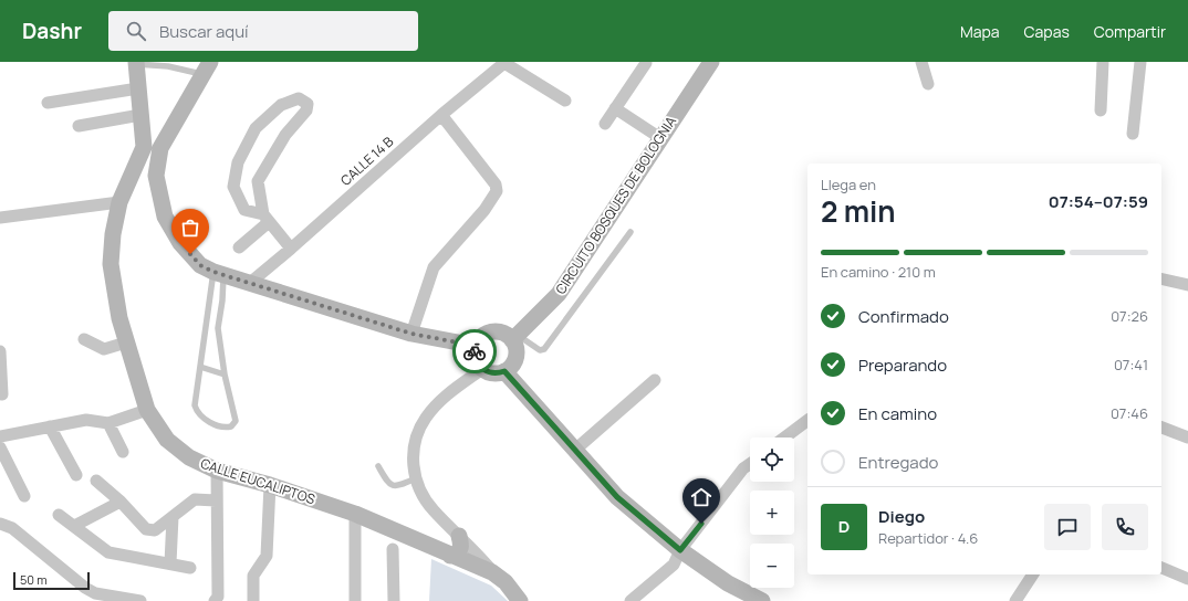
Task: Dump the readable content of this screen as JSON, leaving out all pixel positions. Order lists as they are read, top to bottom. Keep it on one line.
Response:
{"streets":{"main road":["CIRCUITO BOSQUES DE BOLOGNIA","CALLE EUCALIPTOS"],"street":["CALLE 14 B"]},"scale_bar":"50 m","page":{"header":"Dashr","search":"Buscar aquí","nav":["Mapa","Capas","Compartir"],"heading":["2 min","Llega en","07:54–07:59"],"panel":["Diego","Repartidor · 4.6"],"bar":"En camino · 210 m","list":[["Confirmado","07:26"],["Preparando","07:41"],["En camino","07:46"],"Entregado"],"map_buttons":["+","−"],"round":"D","scale":"50 m"}}
